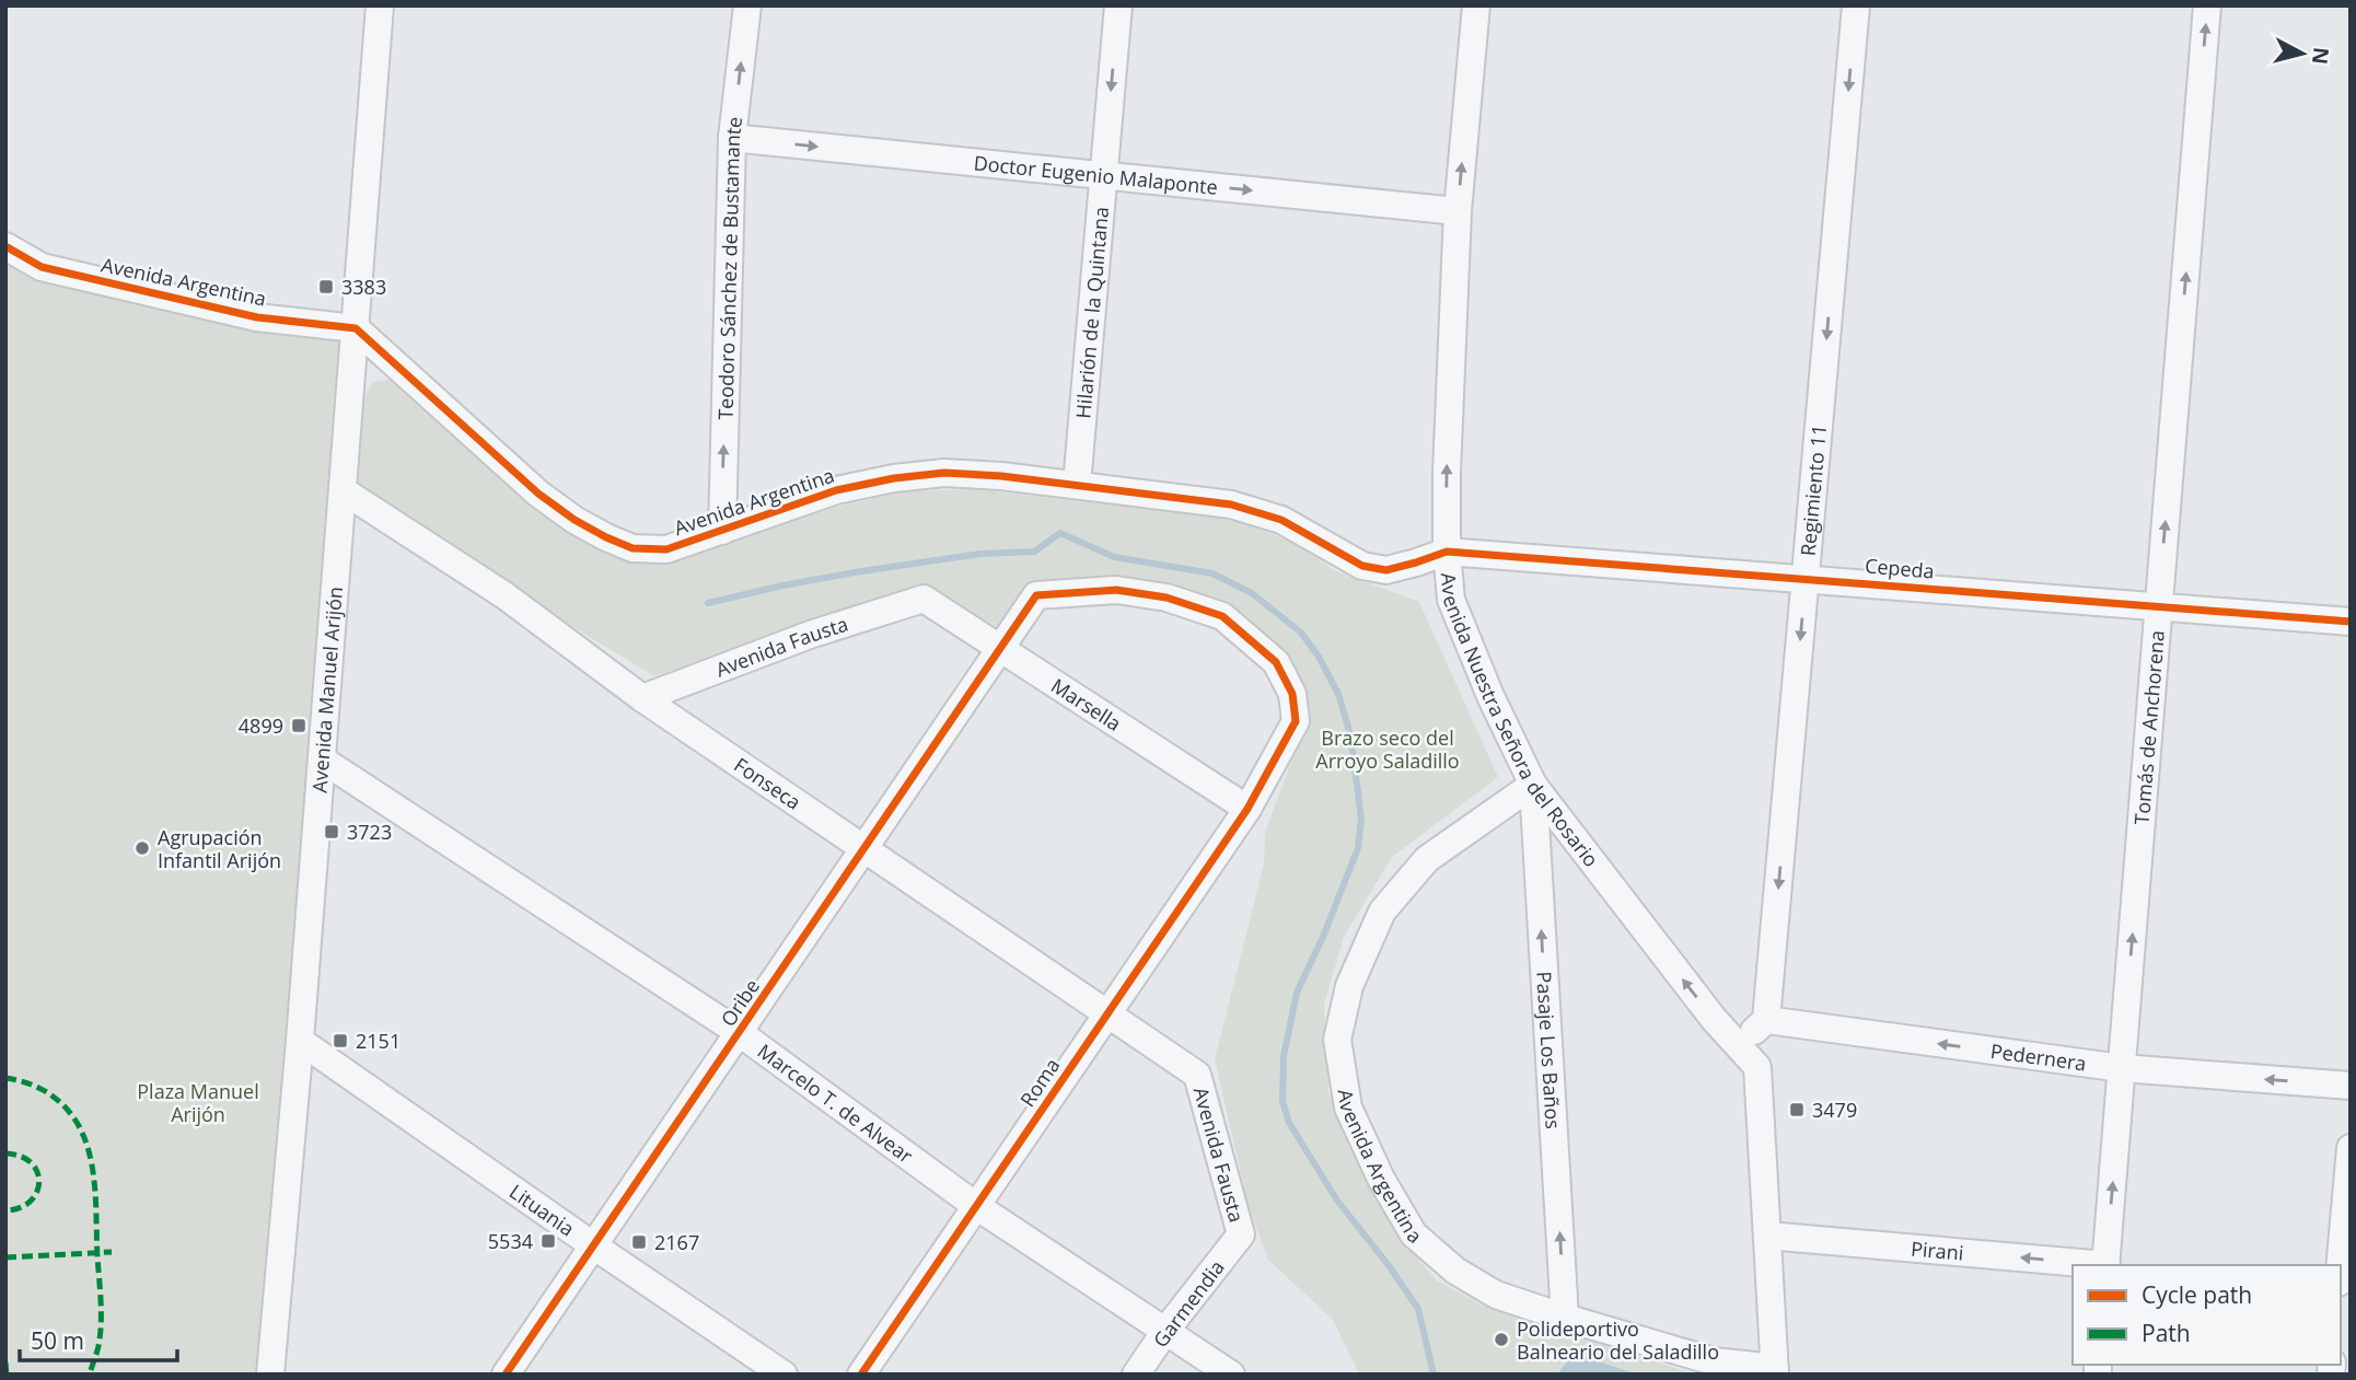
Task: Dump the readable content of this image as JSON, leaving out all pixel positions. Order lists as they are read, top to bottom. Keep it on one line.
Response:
{"streets":{"street":["Doctor Eugenio Malaponte","Teodoro Sánchez de Bustamante","Avenida Argentina","Hilarión de la Quintana","Regimiento 11","Cepeda","Avenida Fausta","Avenida Manuel Arijón","Marsella","Avenida Nuestra Señora del Rosario","Tomás de Anchorena","Fonseca","Oribe","Pasaje Los Baños","Pedernera","Roma","Marcelo T. de Alvear","Lituania","Pirani","Garmendia"]},"crossings":[["Doctor Eugenio Malaponte","Teodoro Sánchez de Bustamante"],["Doctor Eugenio Malaponte","Hilarión de la Quintana"],["Doctor Eugenio Malaponte","Avenida Nuestra Señora del Rosario"],["Teodoro Sánchez de Bustamante","Avenida Argentina"],["Avenida Argentina","Hilarión de la Quintana"],["Avenida Argentina","Cepeda"],["Avenida Argentina","Avenida Manuel Arijón"],["Avenida Argentina","Avenida Nuestra Señora del Rosario"],["Avenida Argentina","Pasaje Los Baños"],["Regimiento 11","Cepeda"],["Regimiento 11","Pedernera"],["Cepeda","Avenida Nuestra Señora del Rosario"],["Cepeda","Tomás de Anchorena"],["Avenida Fausta","Marsella"],["Avenida Fausta","Fonseca"],["Avenida Fausta","Garmendia"],["Avenida Manuel Arijón","Fonseca"],["Avenida Manuel Arijón","Marcelo T. de Alvear"],["Avenida Manuel Arijón","Lituania"],["Marsella","Oribe"],["Marsella","Roma"],["Avenida Nuestra Señora del Rosario","Pasaje Los Baños"],["Avenida Nuestra Señora del Rosario","Pirani"],["Tomás de Anchorena","Pedernera"],["Fonseca","Oribe"],["Fonseca","Roma"],["Oribe","Marcelo T. de Alvear"],["Oribe","Lituania"],["Roma","Marcelo T. de Alvear"],["Marcelo T. de Alvear","Garmendia"]],"one_way":["Doctor Eugenio Malaponte","Teodoro Sánchez de Bustamante","Hilarión de la Quintana","Regimiento 11","Avenida Nuestra Señora del Rosario","Tomás de Anchorena","Pasaje Los Baños","Pedernera","Pirani"],"parks":["Brazo seco del Arroyo Saladillo","Plaza Manuel Arijón"],"places":{"transit":["3383","4899","3723","2151","3479","5534","2167"],"other":["Agrupación Infantil Arijón","Polideportivo Balneario del Saladillo"]},"legend":["Cycle path","Path"],"scale_bar":"50 m","north":"right"}
